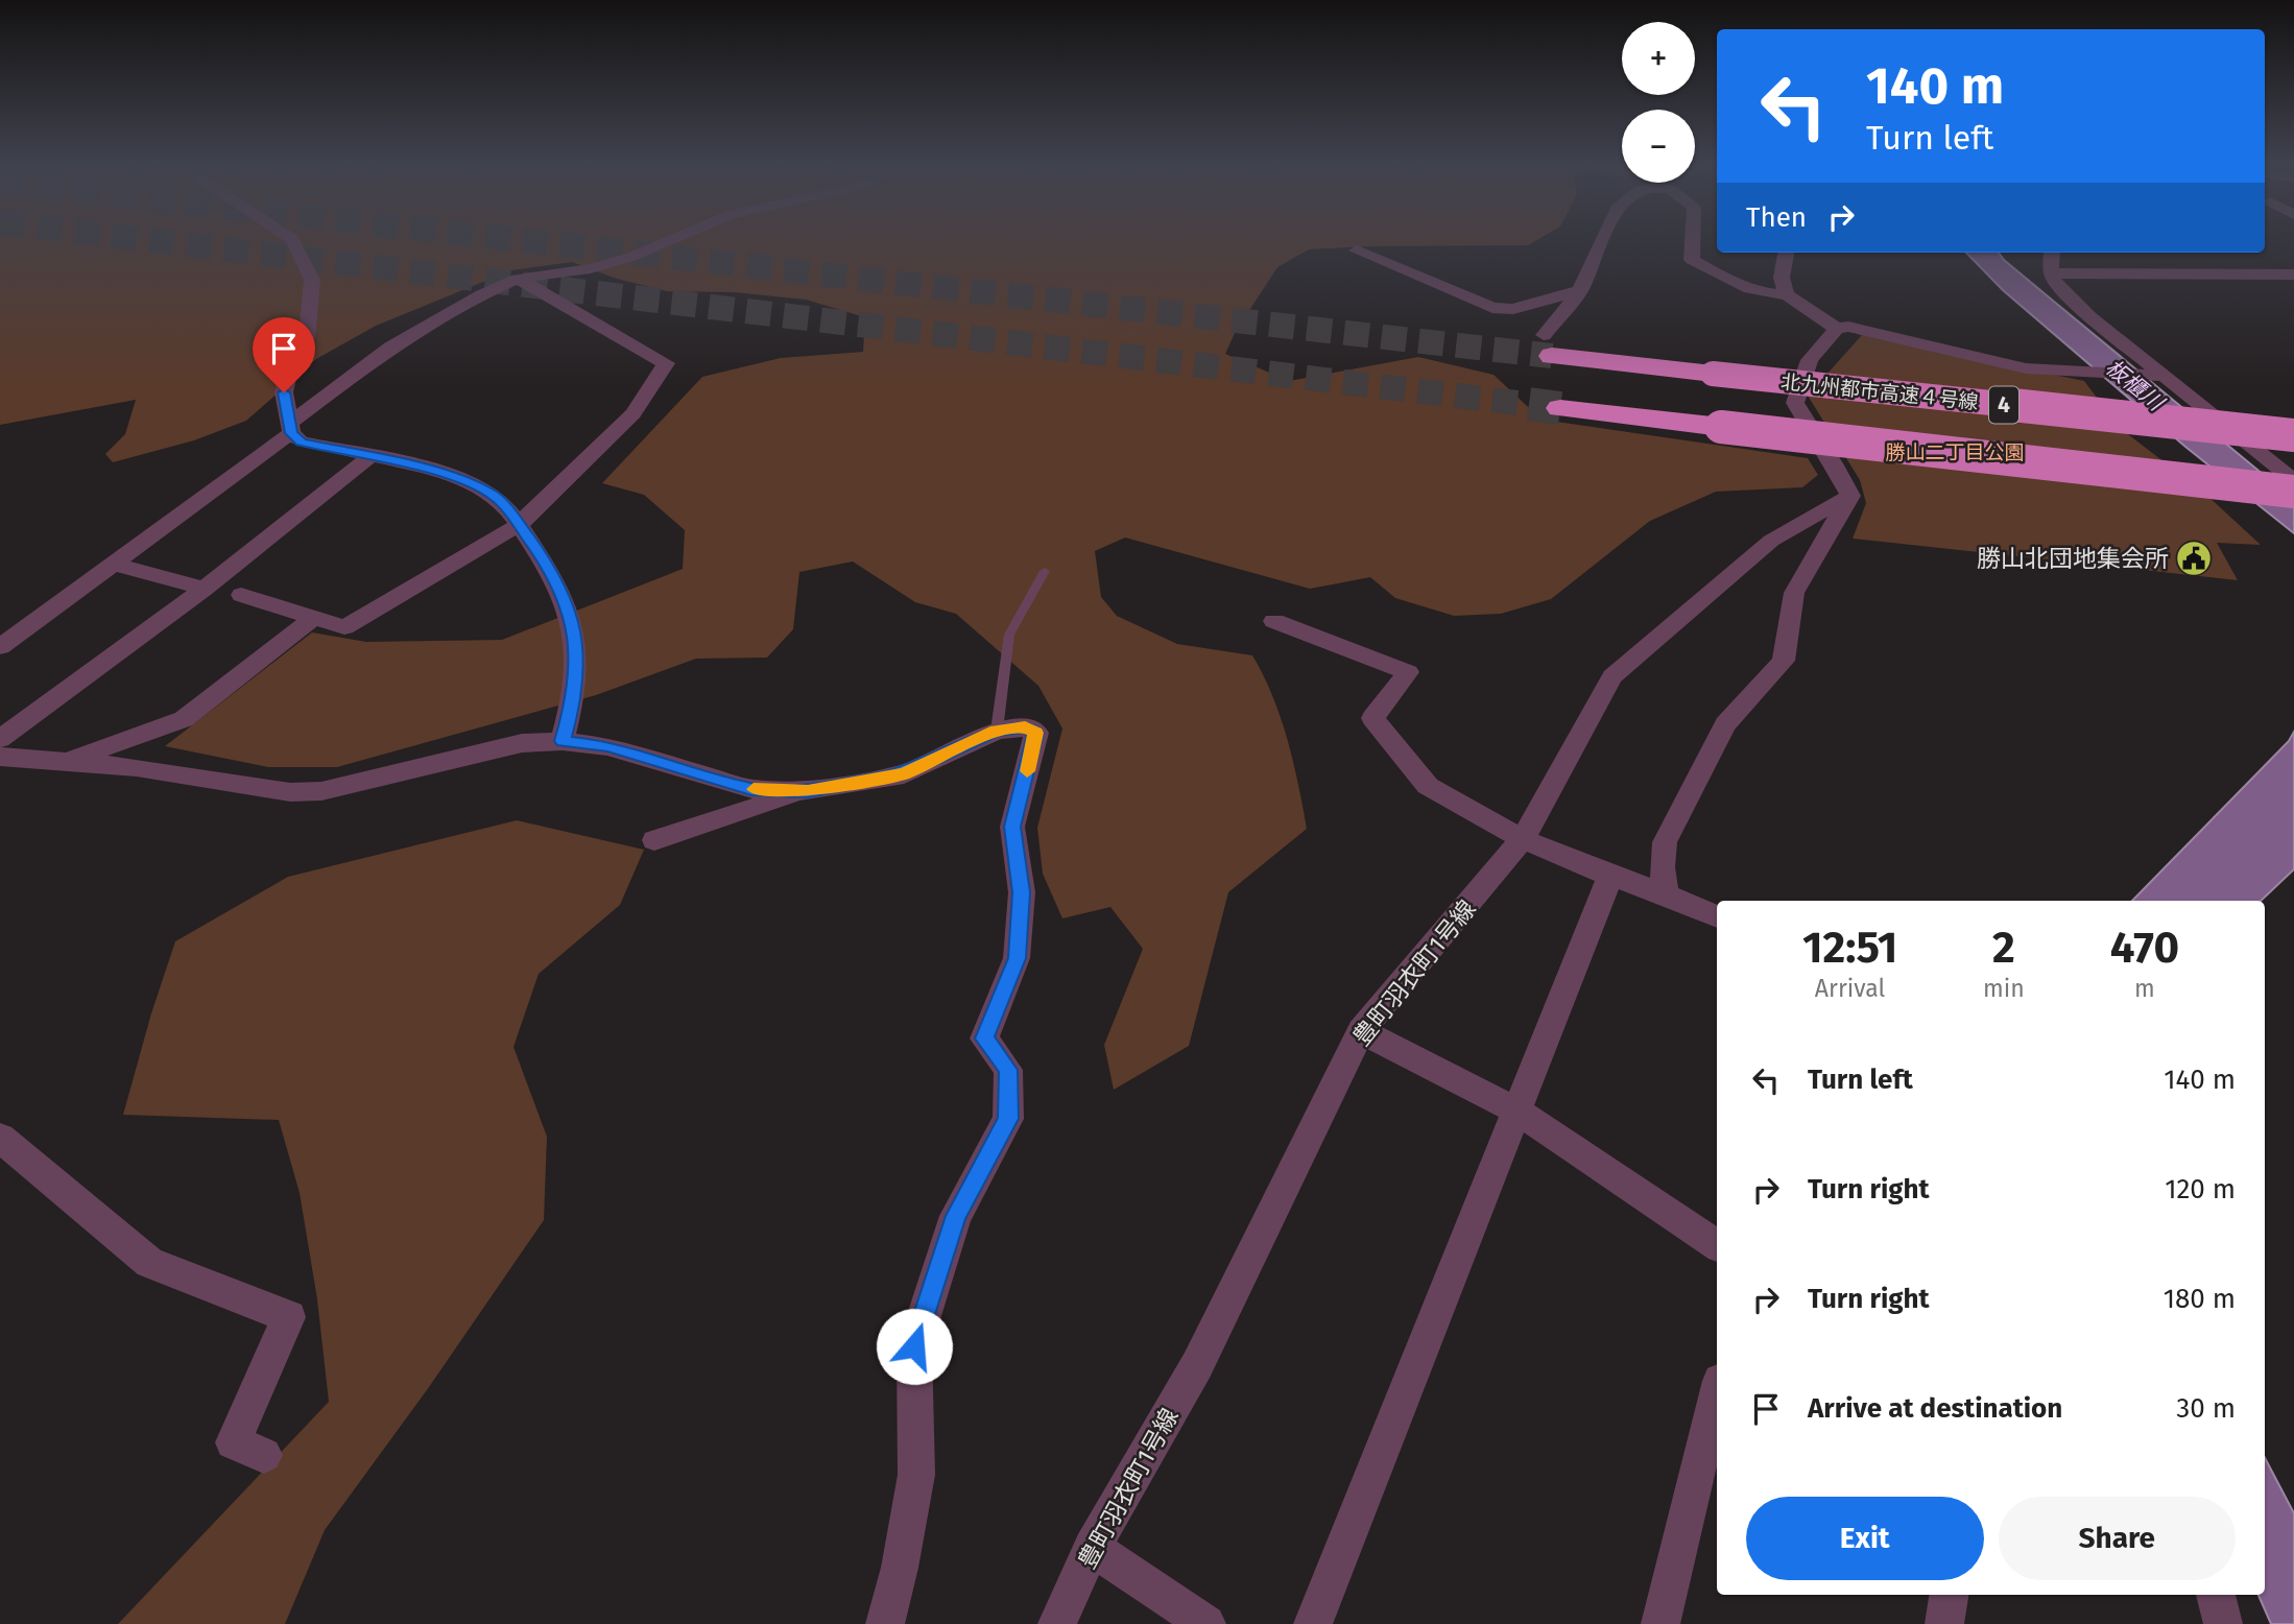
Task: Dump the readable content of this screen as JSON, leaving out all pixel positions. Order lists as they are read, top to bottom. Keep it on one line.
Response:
{"streets":{"highway":["北九州都市高速４号線","4"],"street":["豊町羽衣町1号線"]},"water":["板櫃川"],"parks":["勝山二丁目公園"],"places":{"public building":["勝山北団地集会所"]},"page":{"map_buttons":["+","−"],"turn":["140 m","Turn left"],"then":"Then","eta":["12:51","Arrival","2","min","470","m"],"list":[{"name":"Turn left","value":"140 m"},{"name":"Turn right","value":"120 m"},{"name":"Turn right","value":"180 m"},{"name":"Arrive at destination","value":"30 m"}],"buttons":["Exit","Share"]}}
